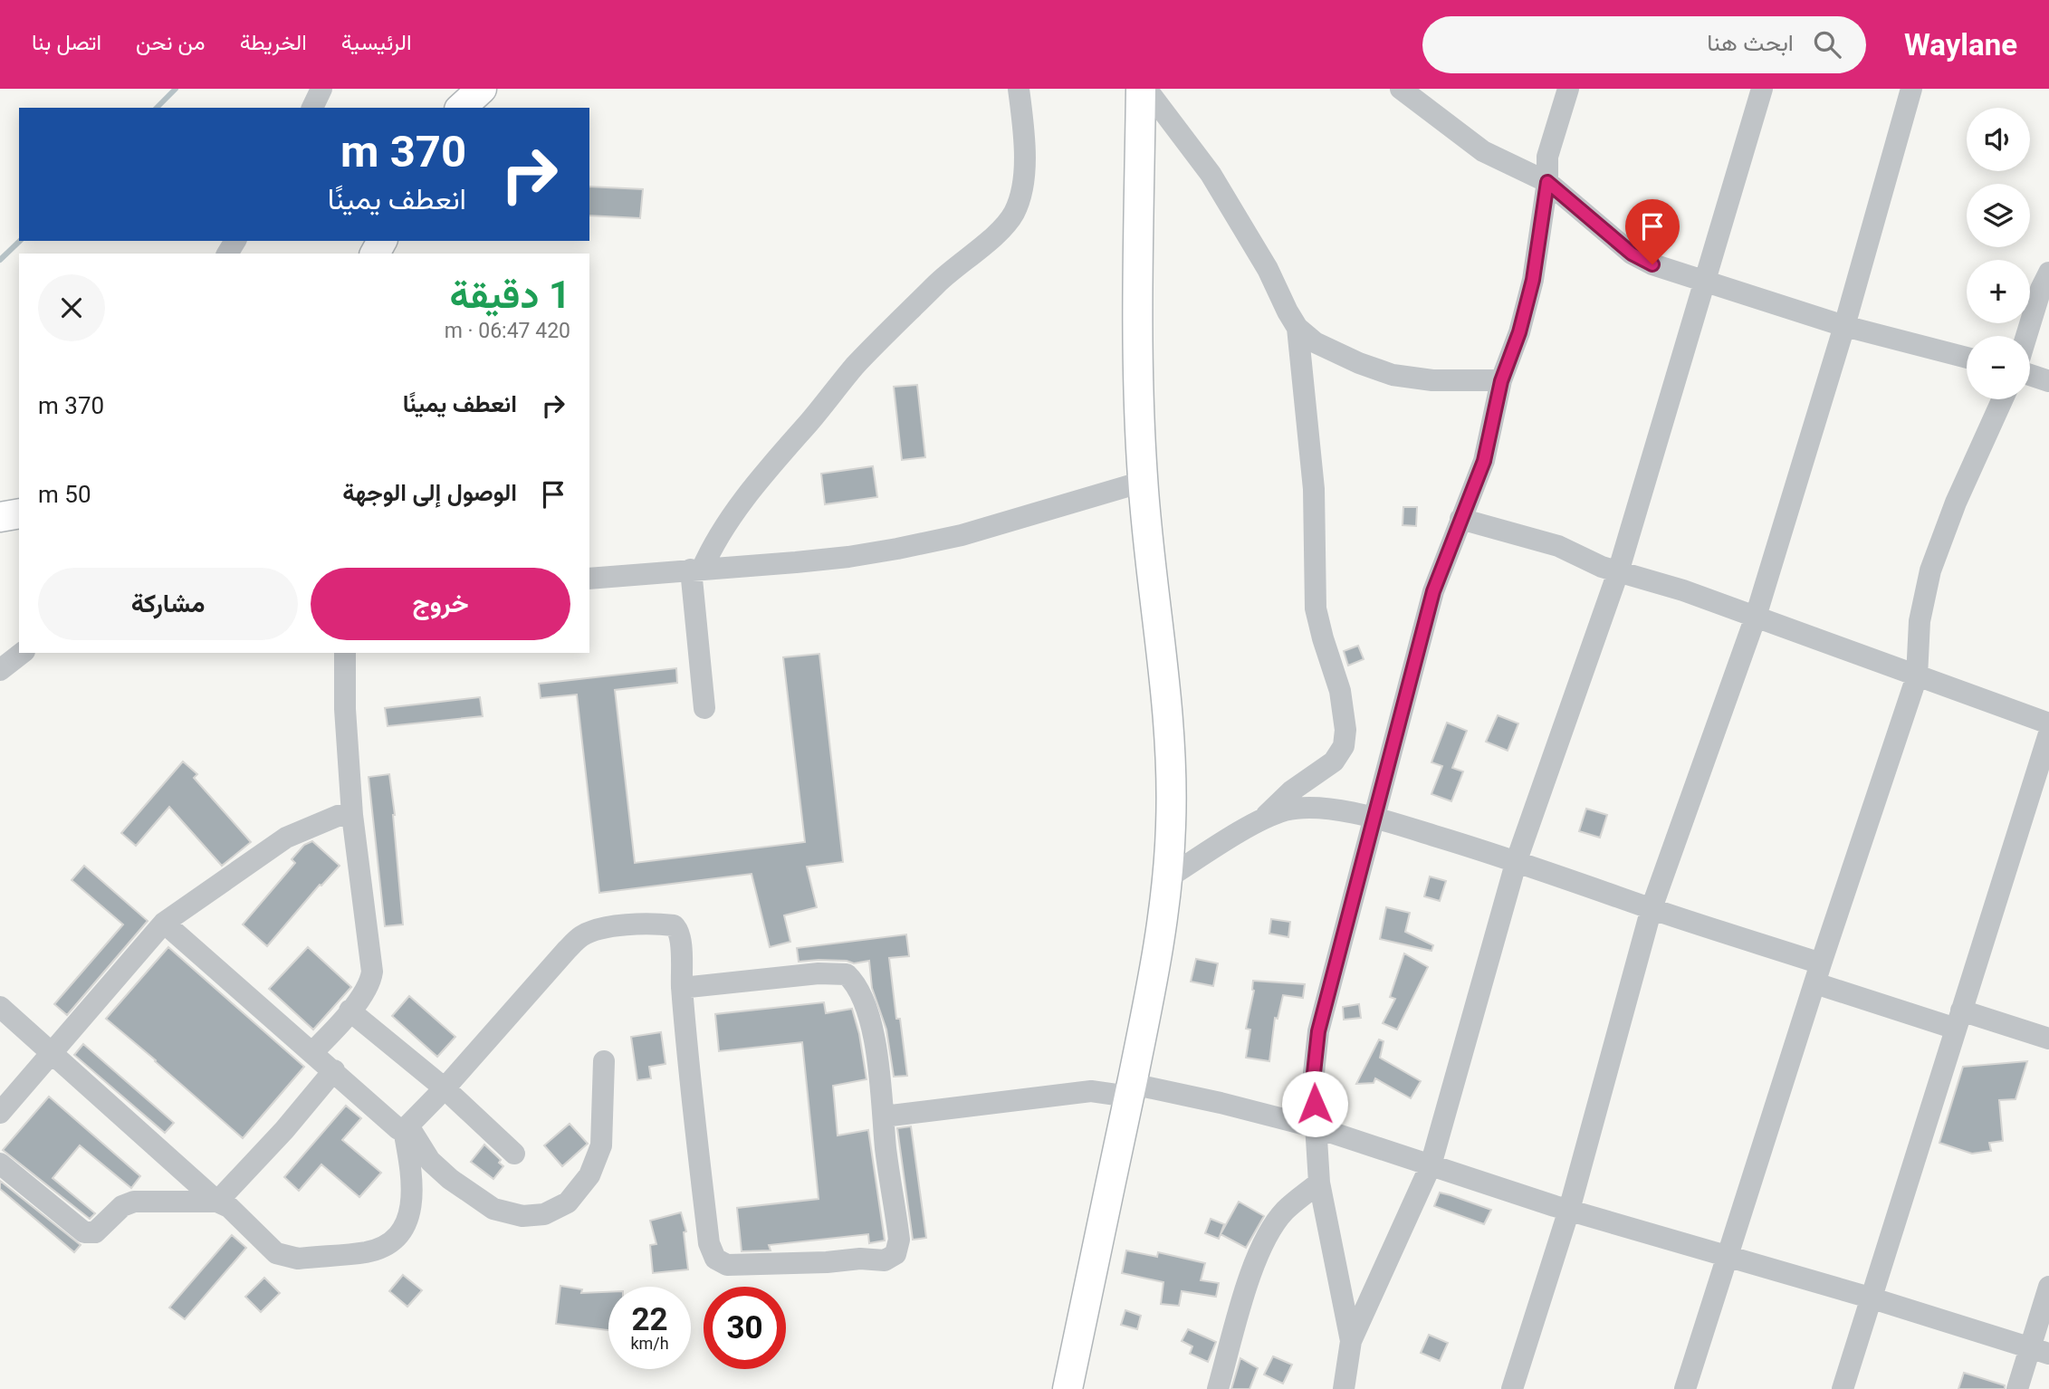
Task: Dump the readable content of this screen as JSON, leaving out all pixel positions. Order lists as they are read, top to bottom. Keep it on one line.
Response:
{"page":{"header":"Waylane","search":"ابحث هنا","nav":["الرئيسية","الخريطة","من نحن","اتصل بنا"],"map_buttons":["+","−"],"turn":["370 m","انعطف يمينًا"],"heading":["1 دقيقة","420 m · 06:47"],"list":[{"name":"انعطف يمينًا","value":"370 m"},{"name":"الوصول إلى الوجهة","value":"50 m"}],"buttons":["خروج","مشاركة"],"speed":"22 km/h","limit":"30"}}
